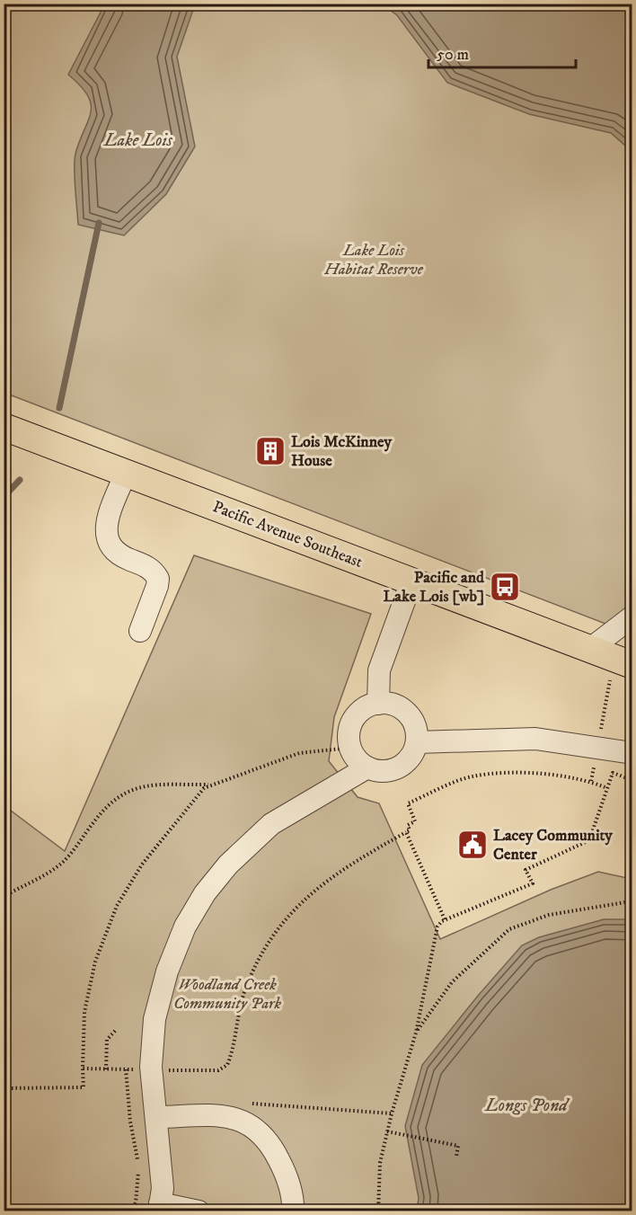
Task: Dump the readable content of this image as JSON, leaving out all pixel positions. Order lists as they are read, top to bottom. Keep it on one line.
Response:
{"streets":{"main road":["Pacific Avenue Southeast"]},"water":["Lake Lois","Longs Pond"],"parks":["Lake Lois Habitat Reserve","Woodland Creek Community Park"],"places":{"building":["Lois McKinney House"],"bus stop":["Pacific and Lake Lois [wb]"],"public building":["Lacey Community Center"]},"scale_bar":"50 m"}
